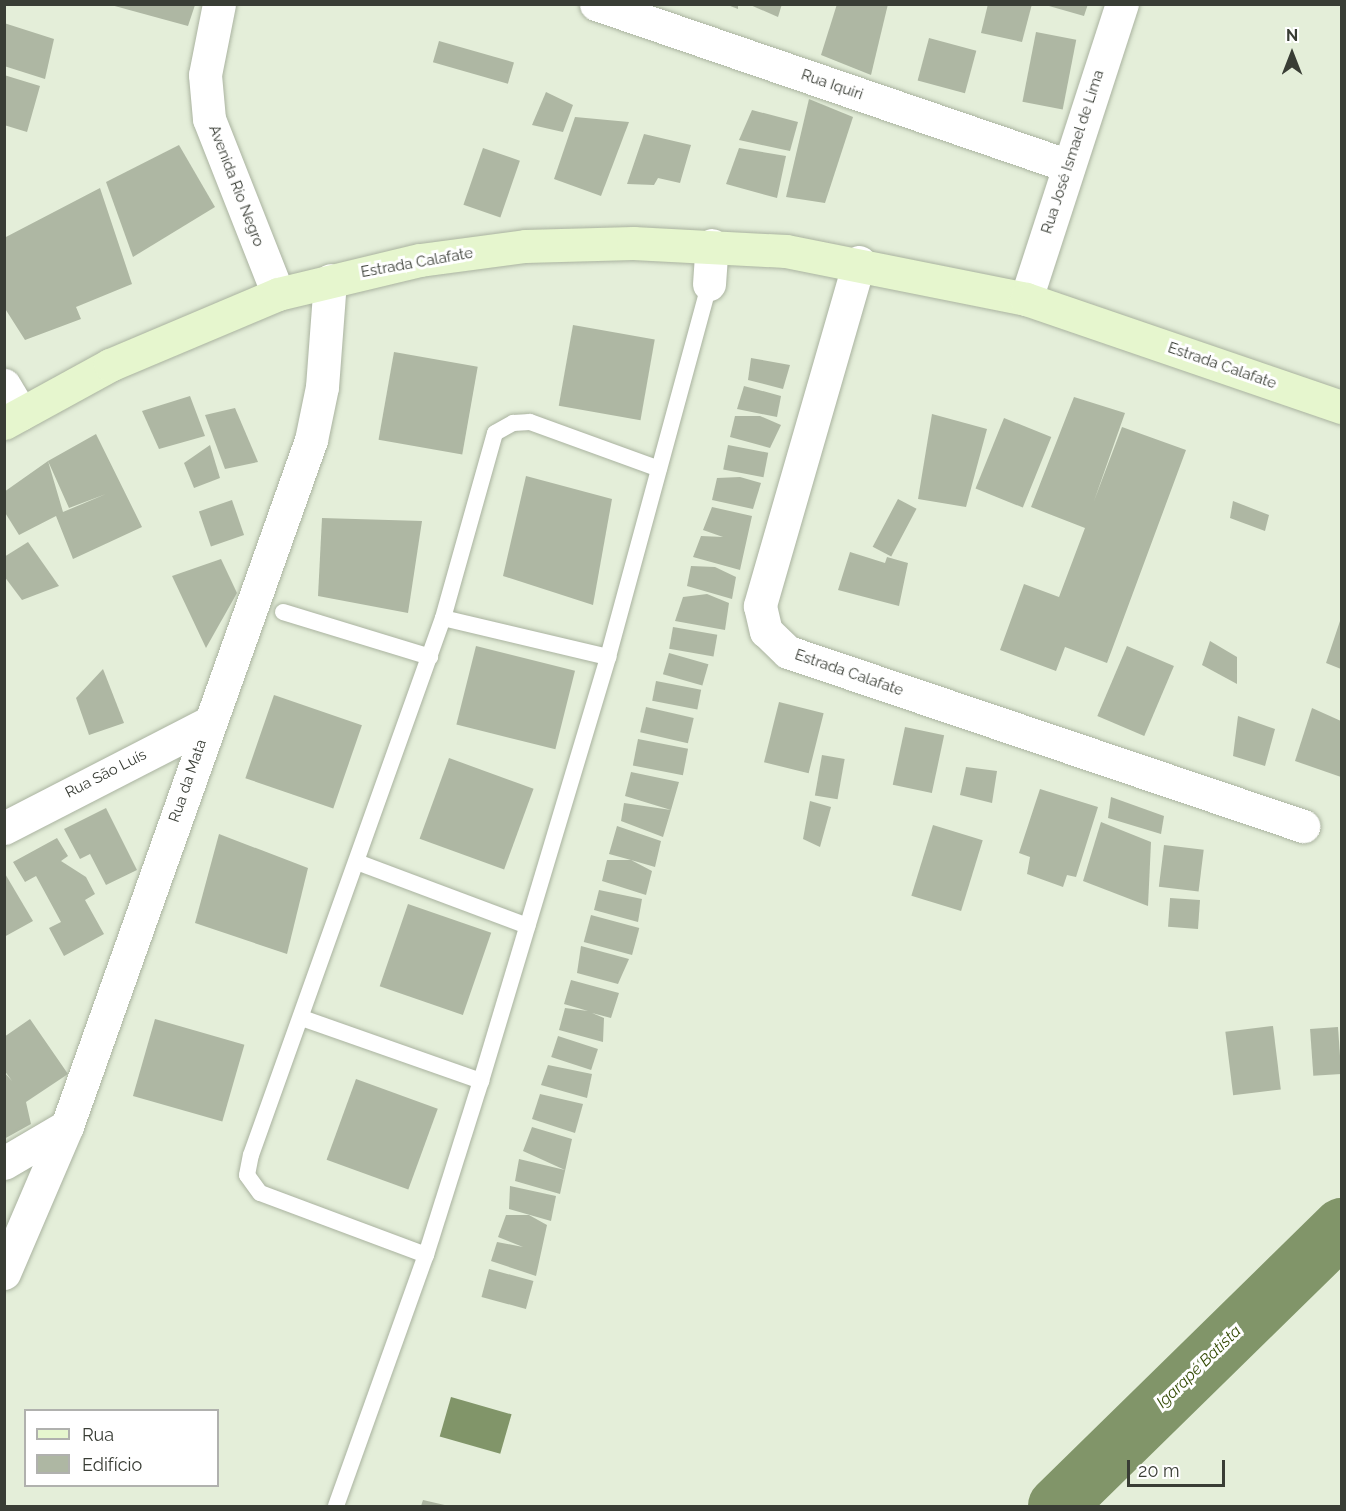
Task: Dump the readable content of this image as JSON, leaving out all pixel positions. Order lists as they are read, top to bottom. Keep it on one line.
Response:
{"streets":{"street":["Rua Iquiri","Rua José Ismael de Lima","Avenida Rio Negro","Estrada Calafate","Rua São Luís","Rua da Mata"]},"crossings":[["Rua Iquiri","Rua José Ismael de Lima"],["Rua José Ismael de Lima","Estrada Calafate"],["Avenida Rio Negro","Estrada Calafate"],["Estrada Calafate","Rua da Mata"],["Rua São Luís","Rua da Mata"]],"water":["Igarapé Batista"],"legend":["Rua","Edifício"],"scale_bar":"20 m","north":"top"}
